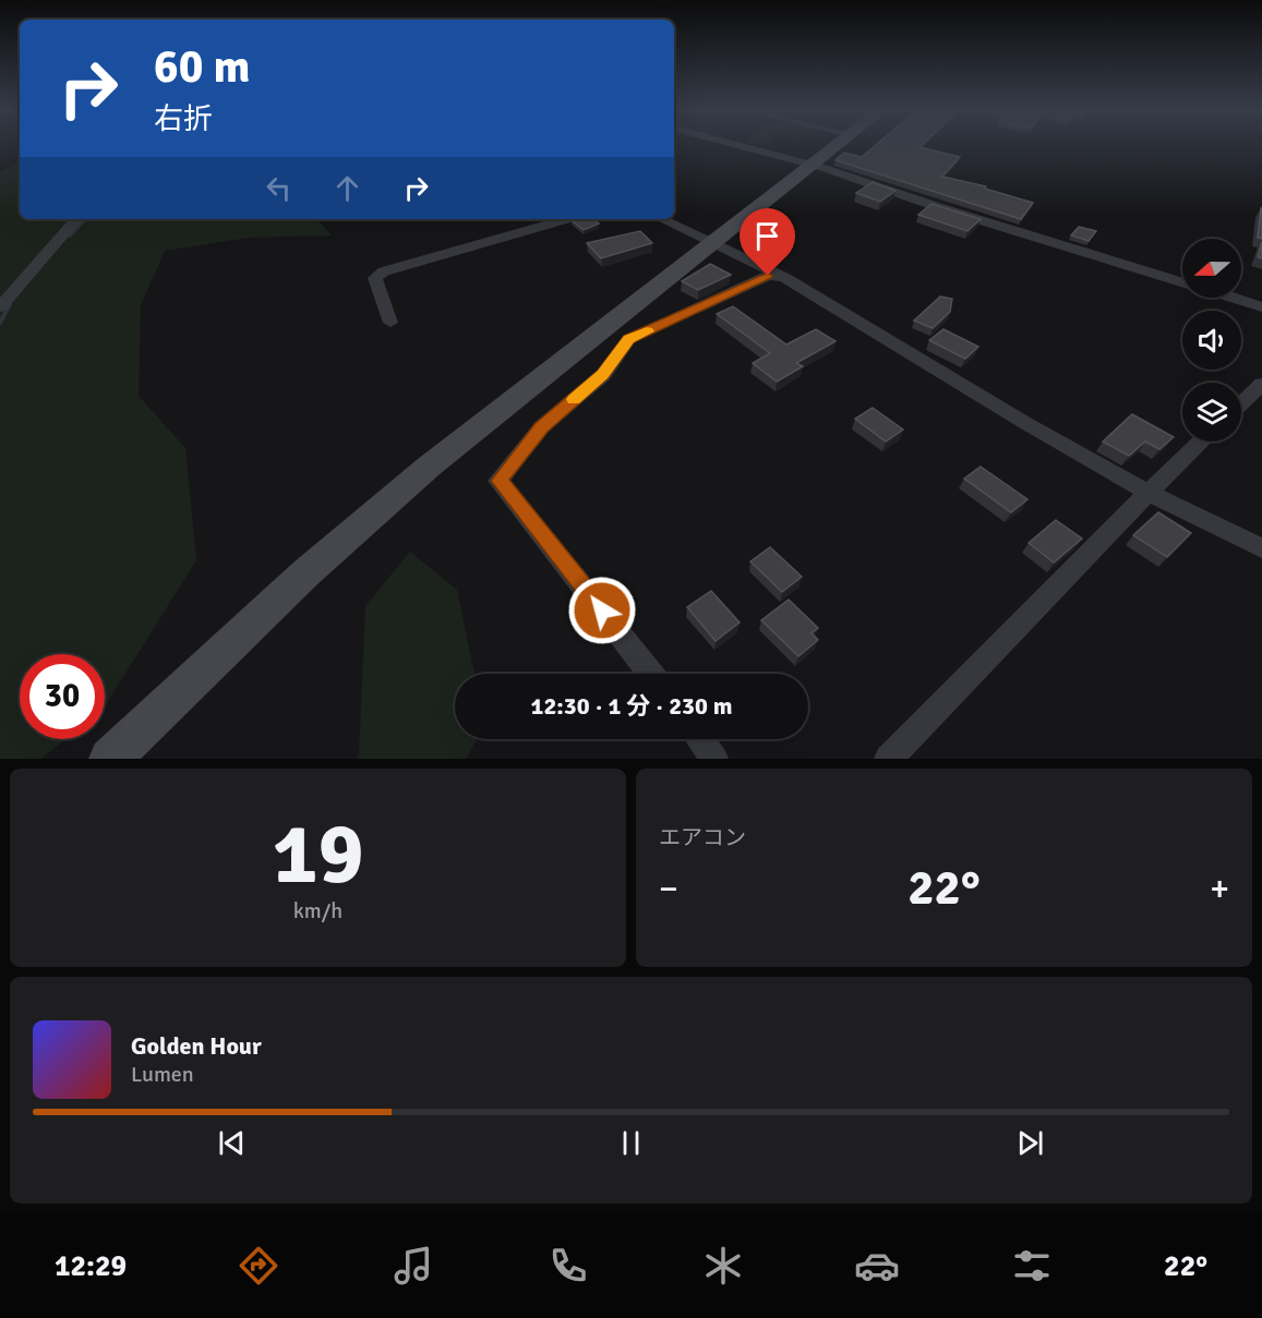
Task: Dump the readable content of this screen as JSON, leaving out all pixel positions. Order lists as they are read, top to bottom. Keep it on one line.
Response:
{"north":"left","page":{"turn":["60 m","右折"],"limit":"30","trip":"12:30 · 1 分 · 230 m","tile":[["19","km/h"],"エアコン"],"heat":["−","22°","+"],"song":["Golden Hour","Lumen"],"tabs":["12:29","22°"]}}
